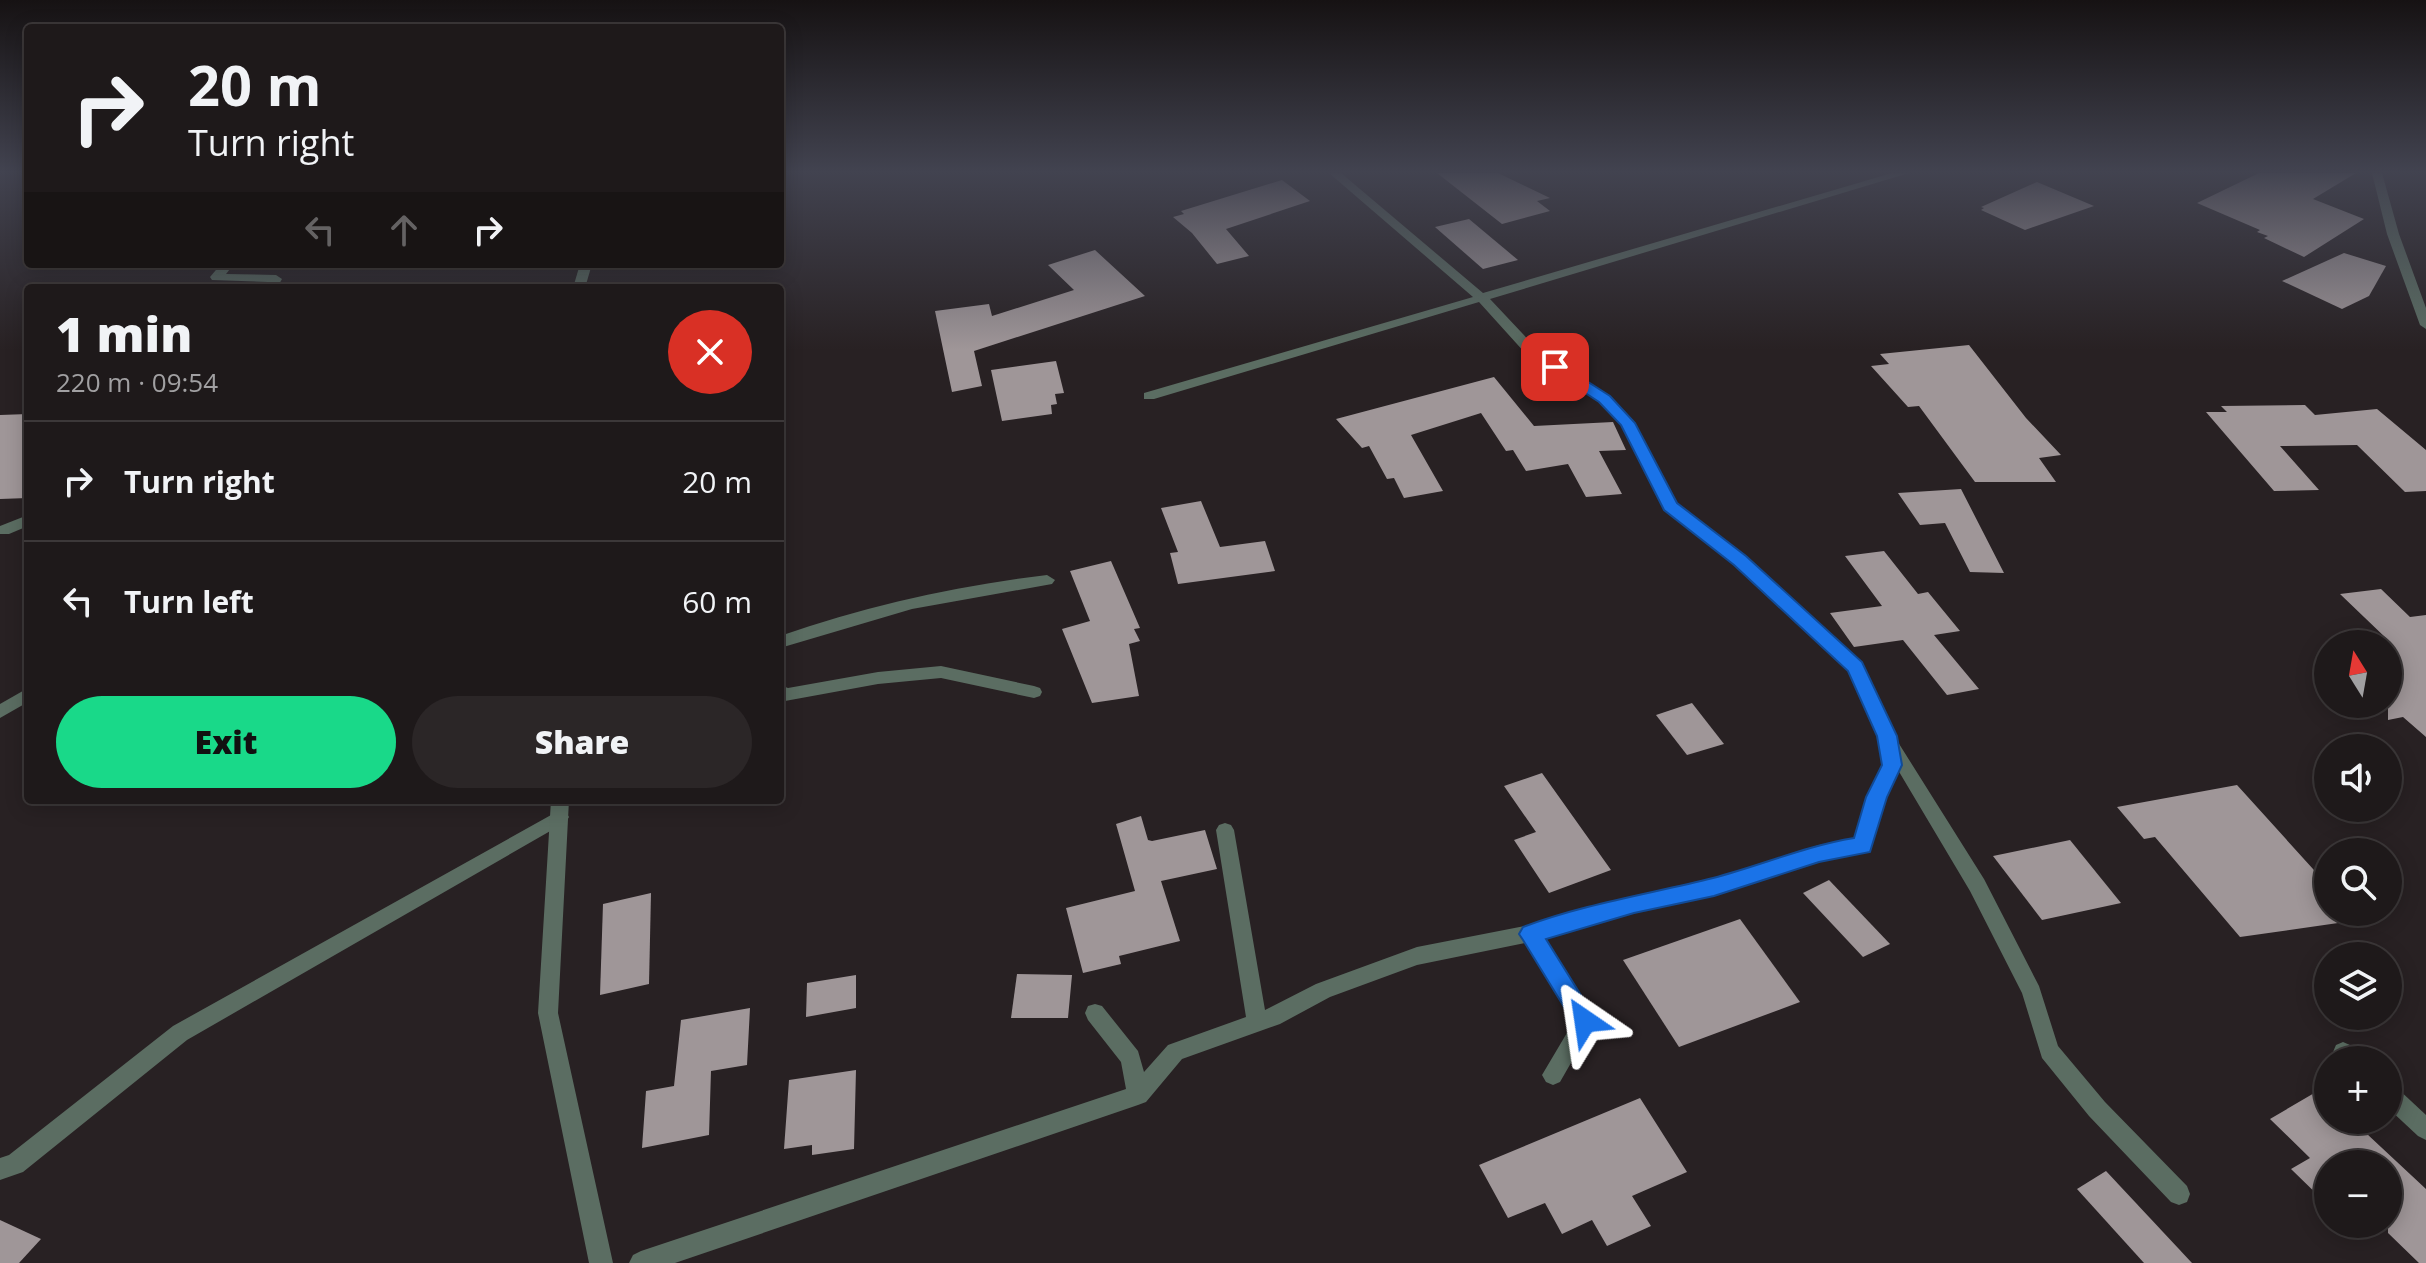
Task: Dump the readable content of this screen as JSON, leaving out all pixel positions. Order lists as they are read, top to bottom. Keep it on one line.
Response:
{"north":"top","page":{"turn":["20 m","Turn right"],"heading":["1 min","220 m · 09:54"],"list":[{"name":"Turn right","value":"20 m"},{"name":"Turn left","value":"60 m"}],"map_buttons":["+","−"],"buttons":["Exit","Share"]}}
